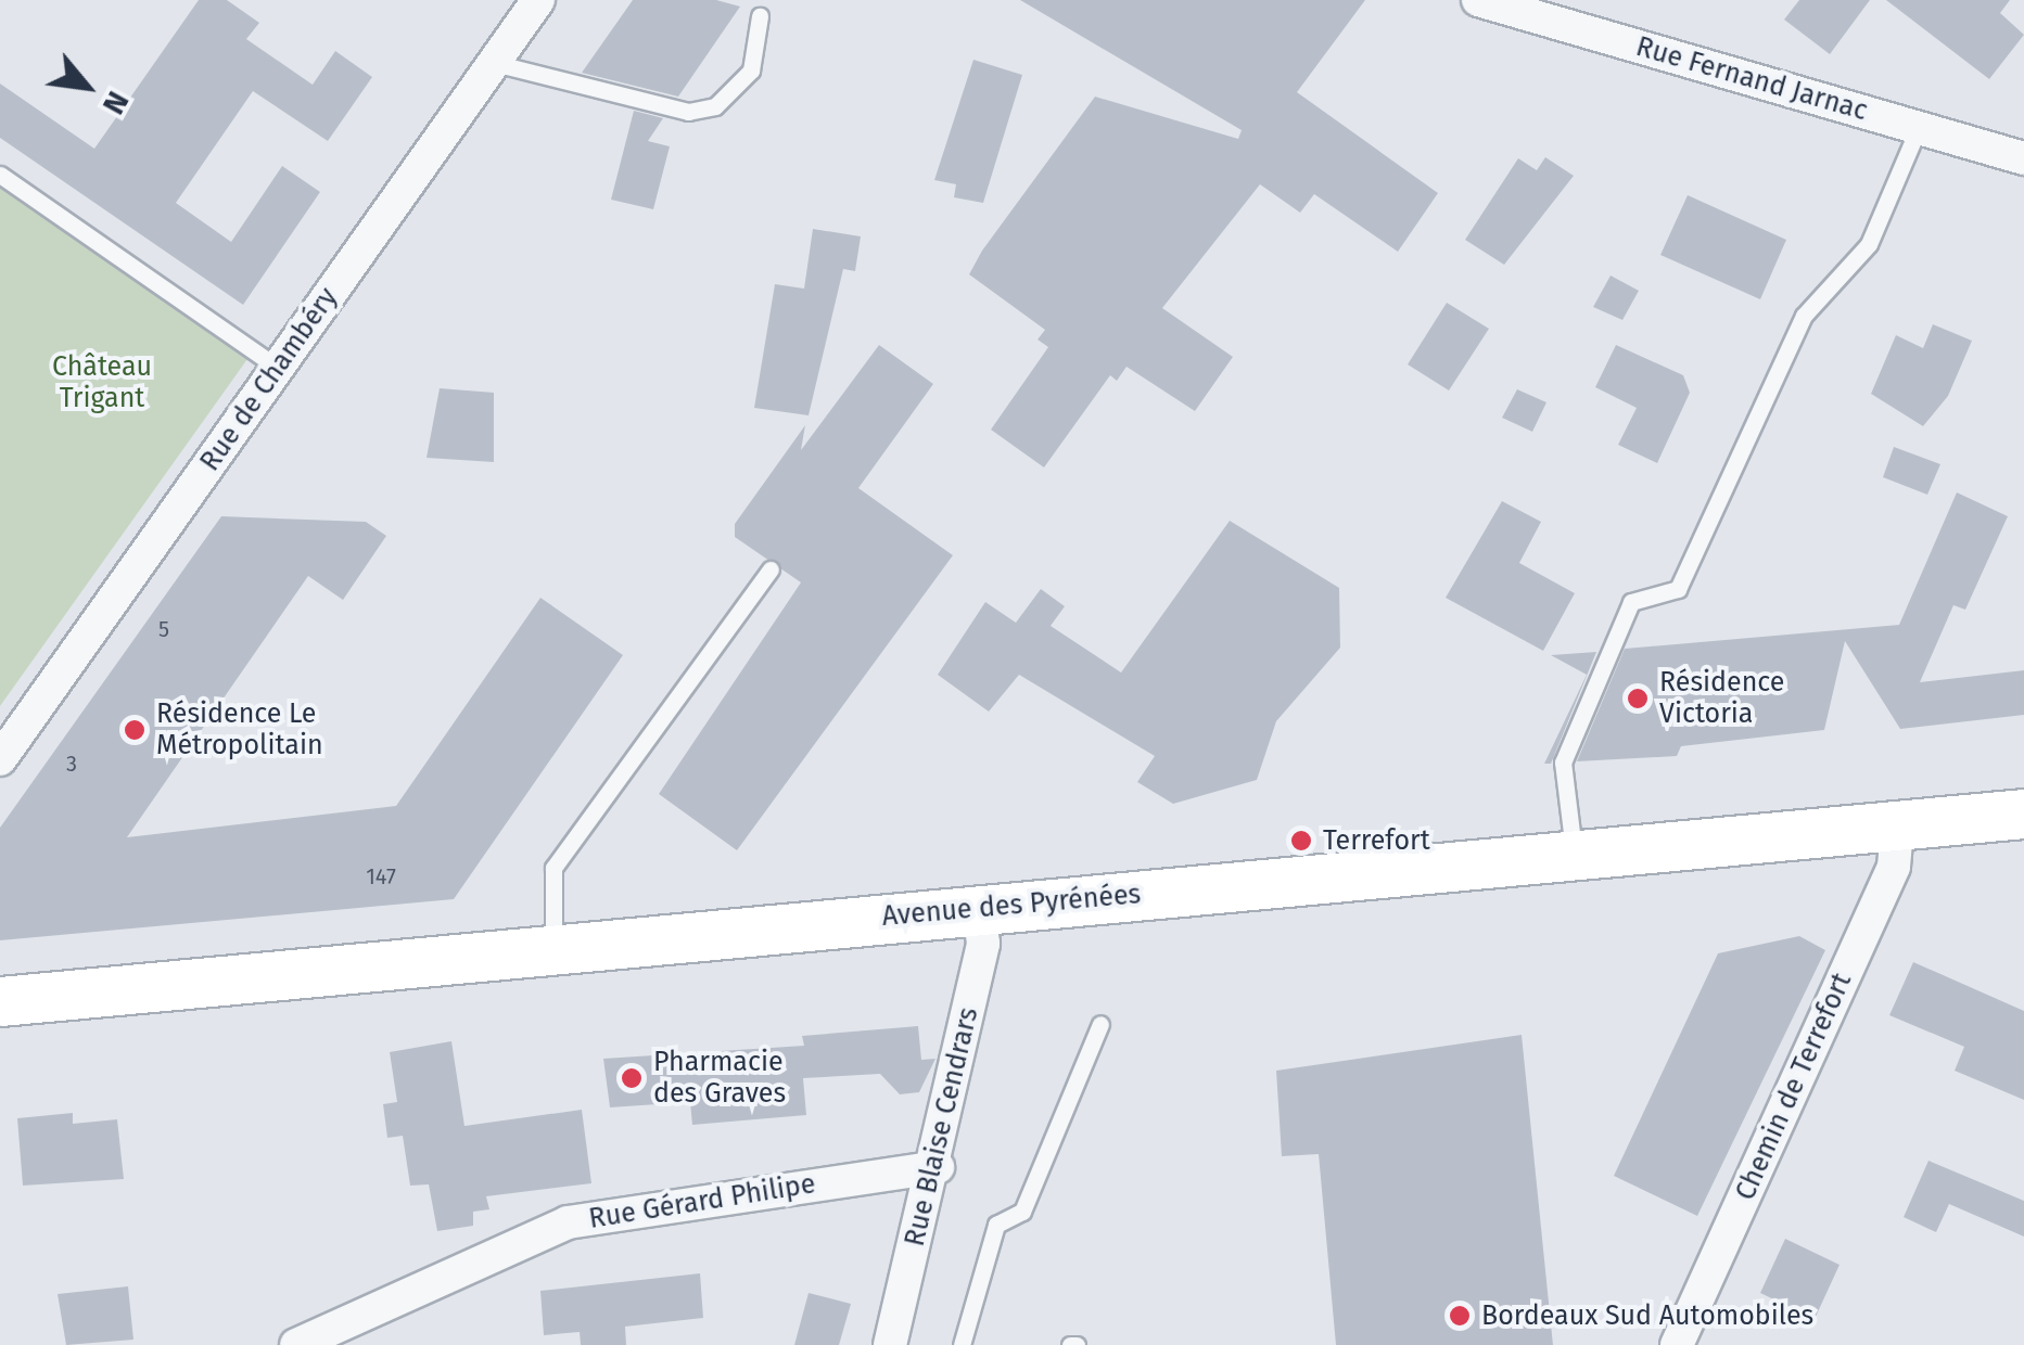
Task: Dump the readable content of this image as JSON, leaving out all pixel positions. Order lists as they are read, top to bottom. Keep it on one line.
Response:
{"streets":{"main road":["Avenue des Pyrénées"],"street":["Rue Fernand Jarnac","Rue de Chambéry","Chemin de Terrefort","Rue Blaise Cendrars","Rue Gérard Philipe"]},"crossings":[["Avenue des Pyrénées","Chemin de Terrefort"],["Avenue des Pyrénées","Rue Blaise Cendrars"],["Rue Blaise Cendrars","Rue Gérard Philipe"]],"parks":["Château Trigant"],"places":["Résidence Victoria","Résidence Le Métropolitain","Terrefort","Pharmacie des Graves","Bordeaux Sud Automobiles"],"house_numbers":["5","3","147"],"north":"bottom right"}
